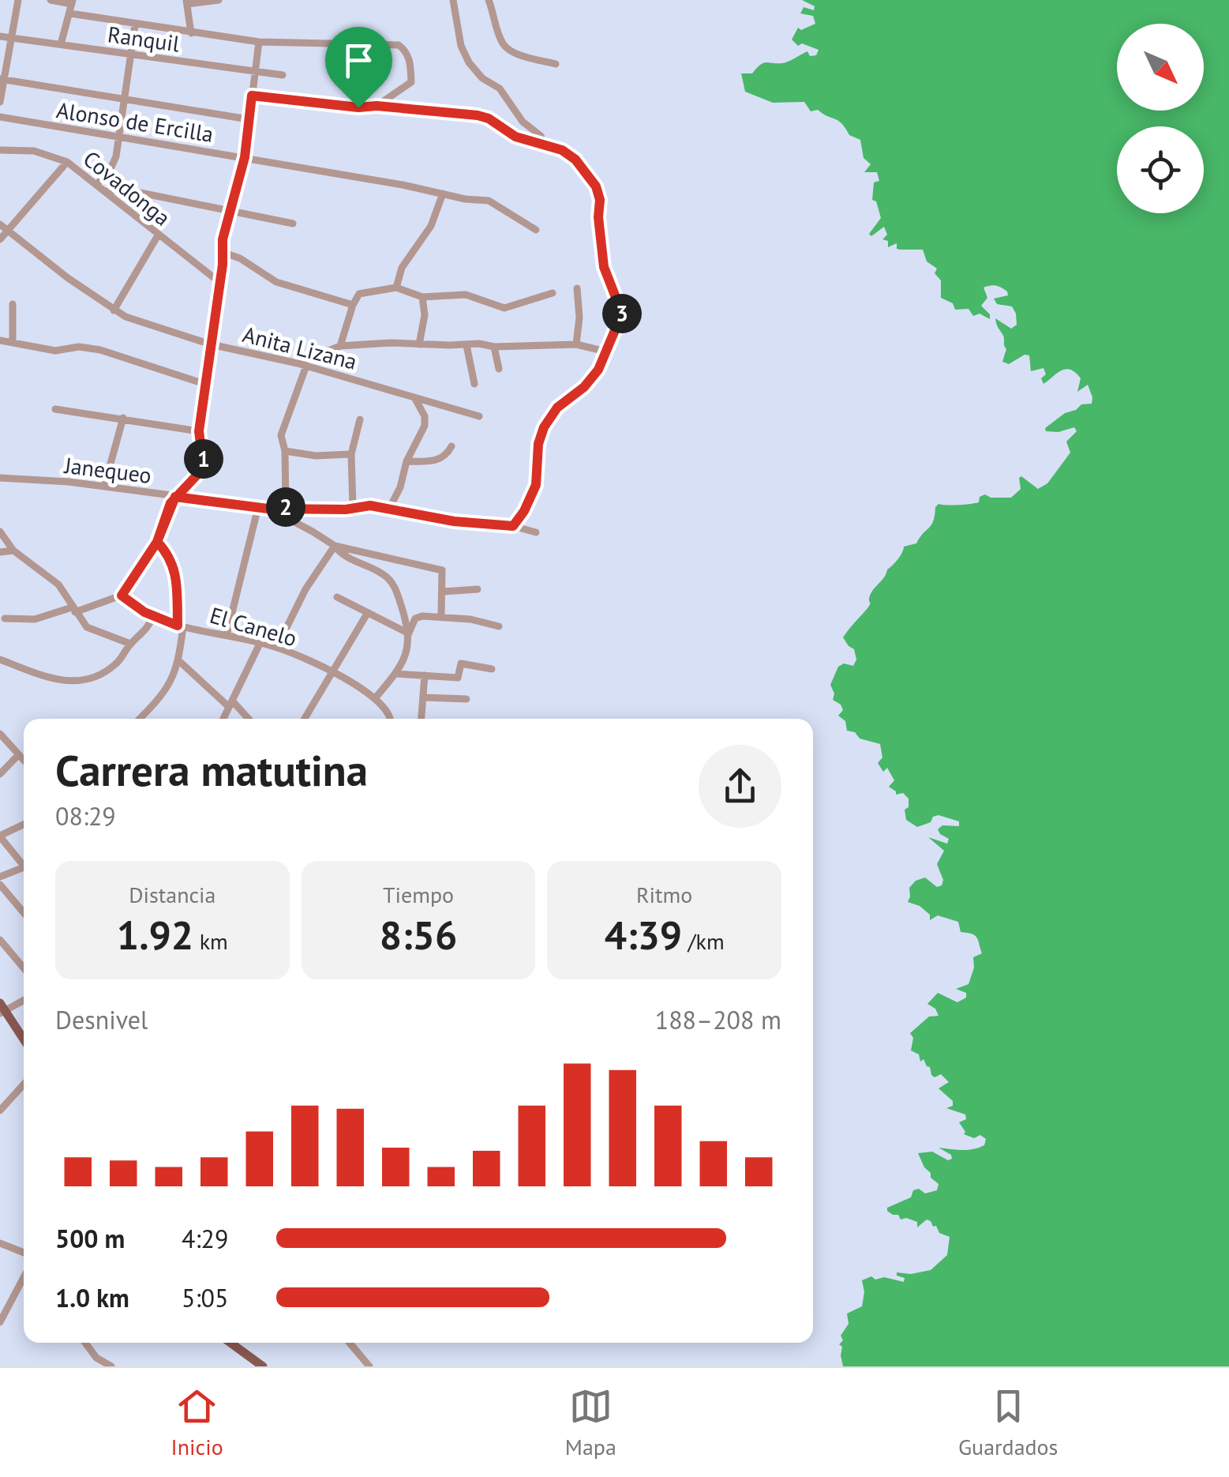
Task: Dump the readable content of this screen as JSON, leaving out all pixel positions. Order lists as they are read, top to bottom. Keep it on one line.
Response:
{"streets":{"street":["Ranquil","Alonso de Ercilla","Covadonga","Anita Lizana","Janequeo","El Canelo"]},"north":"bottom right","page":{"pins":["3","1","2"],"heading":["Carrera matutina","08:29"],"stats":[["Distancia","1.92 km"],["Tiempo","8:56"],["Ritmo","4:39 /km"]],"chart":["Desnivel","188–208 m"],"list":[{"name":"500 m","note":"4:29"},{"name":"1.0 km","note":"5:05"}],"tabs":["Inicio","Mapa","Guardados"]}}
